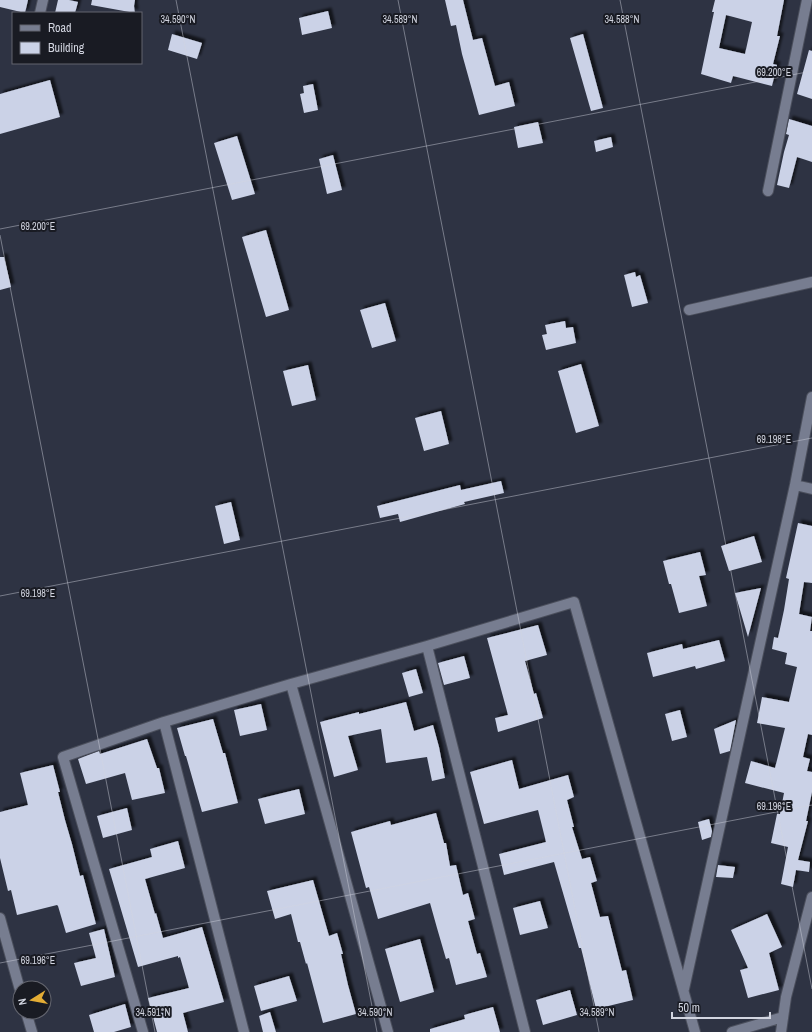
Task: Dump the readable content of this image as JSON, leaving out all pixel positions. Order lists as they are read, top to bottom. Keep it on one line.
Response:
{"legend":["Road","Building"],"scale_bar":"50 m","north":"left","coordinates":["34.588°N","34.590°N","34.589°N","69.200°E","69.198°E","69.196°E","34.591°N"]}
